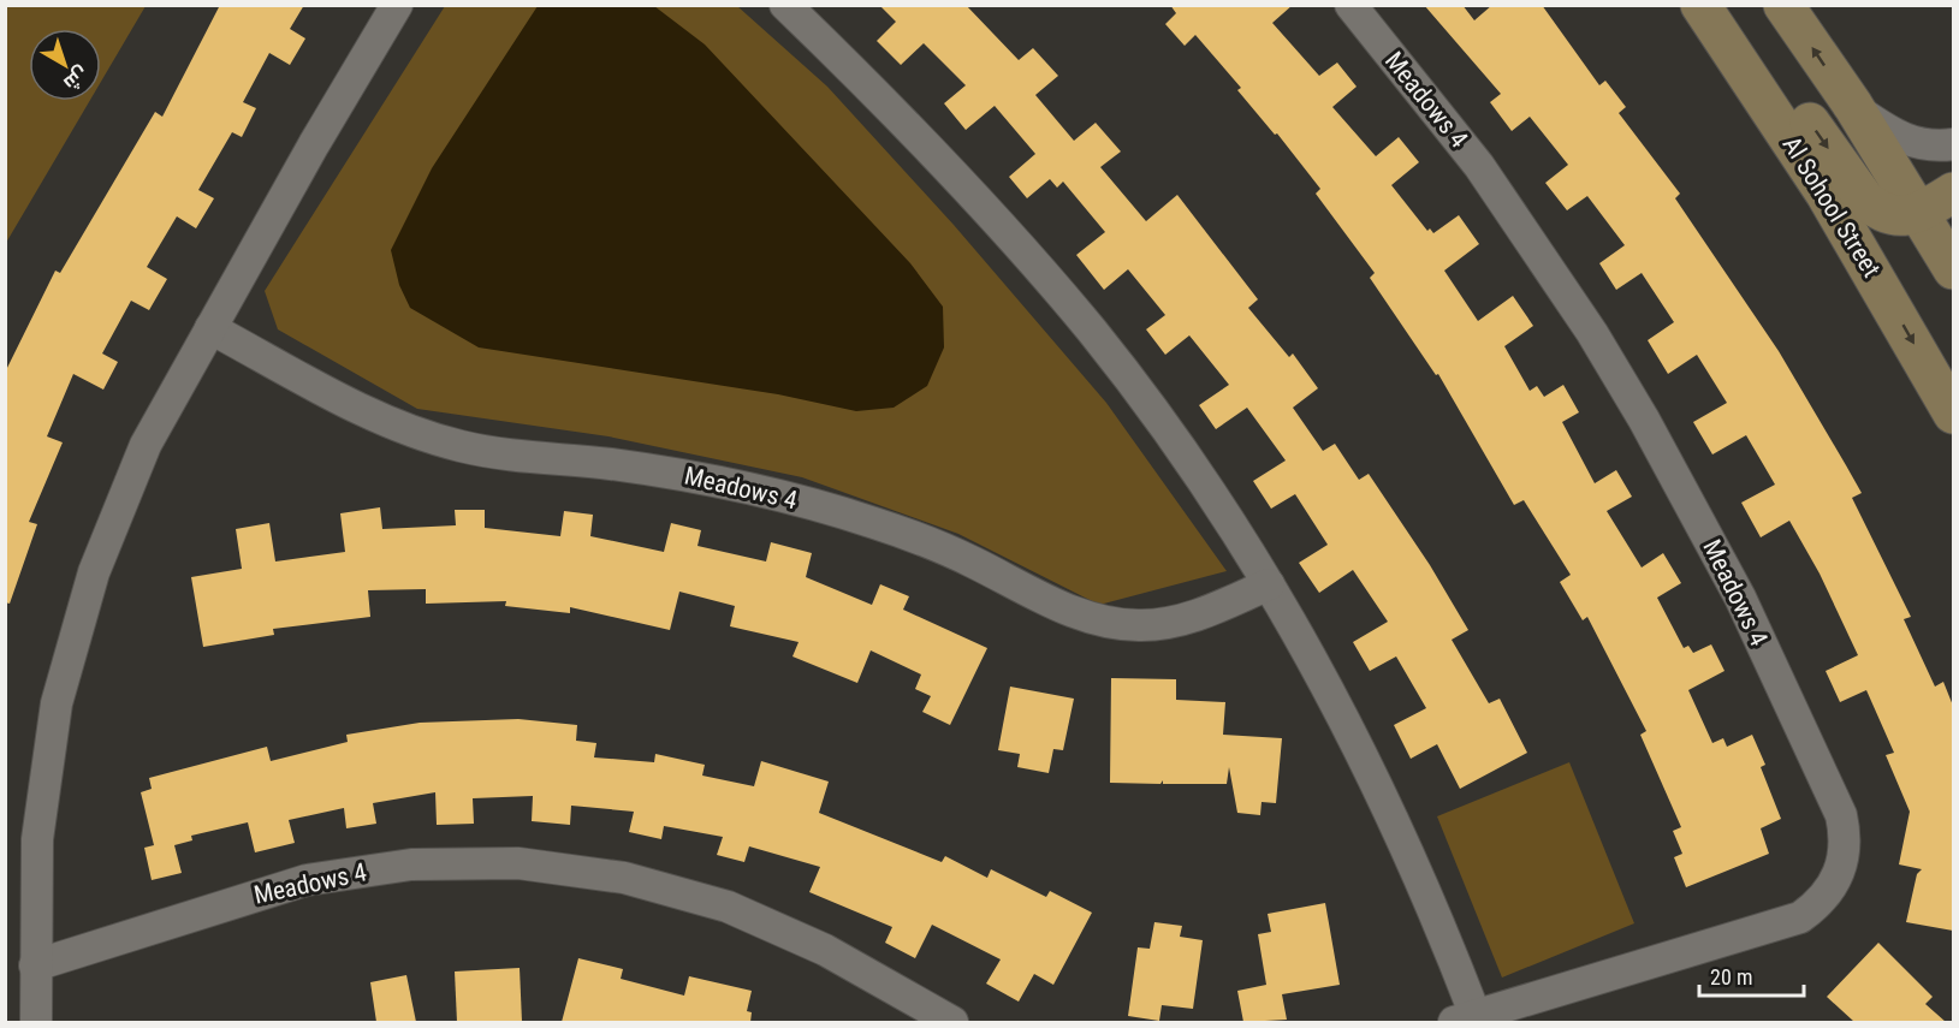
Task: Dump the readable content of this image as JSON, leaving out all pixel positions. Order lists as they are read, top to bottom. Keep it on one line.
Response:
{"streets":{"main road":["Al Sohool Street"],"street":["Meadows 4"]},"scale_bar":"20 m","north":"bottom right"}
